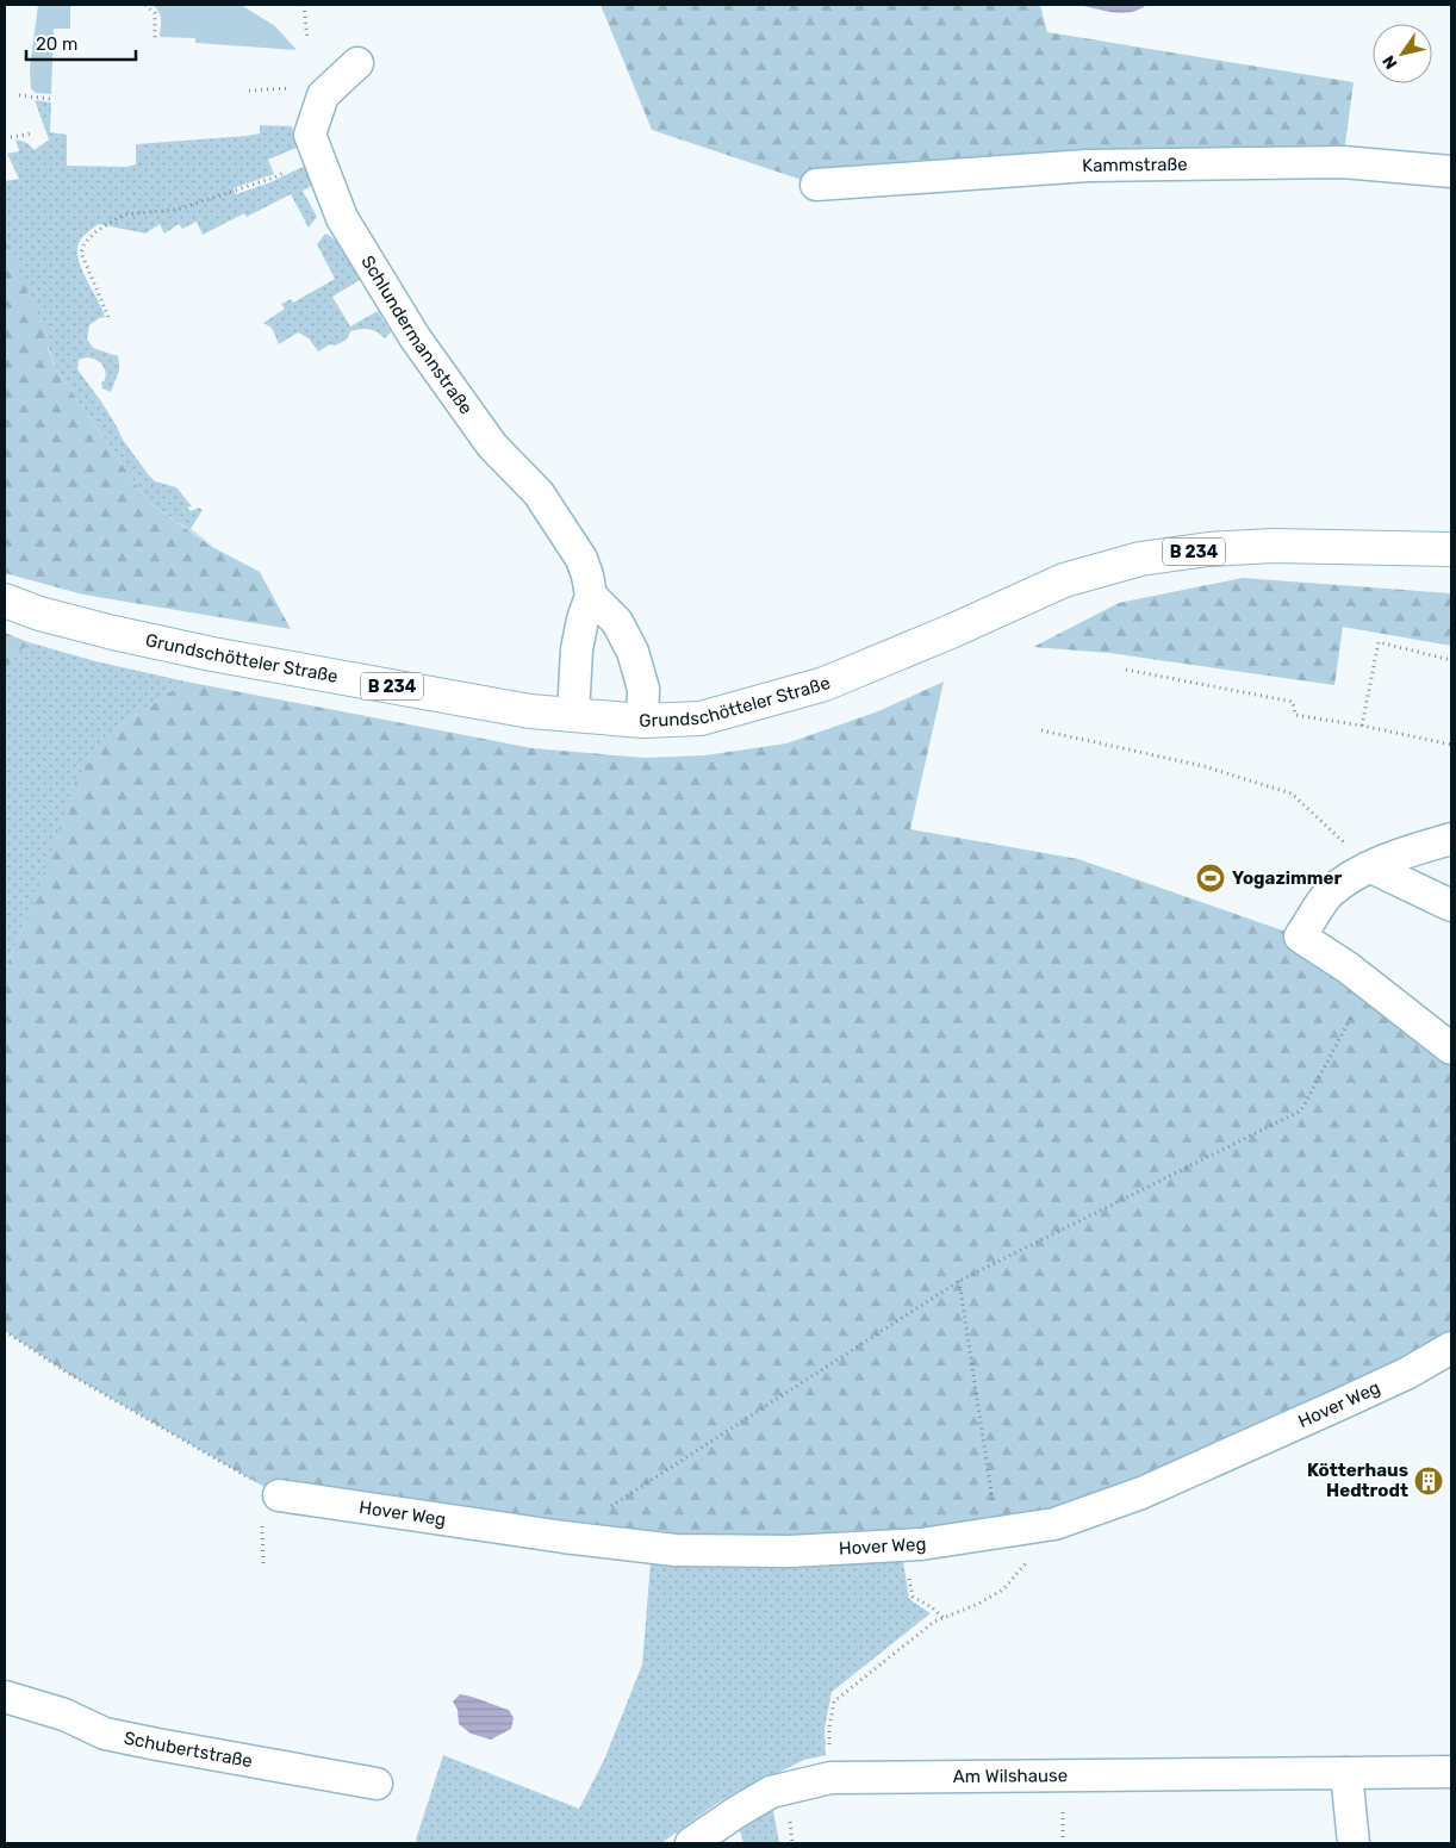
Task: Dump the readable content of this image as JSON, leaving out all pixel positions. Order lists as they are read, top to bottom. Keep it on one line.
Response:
{"streets":{"main road":["B 234","Grundschötteler Straße"],"street":["Kammstraße","Schlundermannstraße","Hover Weg","Schubertstraße","Am Wilshause"]},"places":{"sports":["Yogazimmer"],"building":["Kötterhaus Hedtrodt"]},"scale_bar":"20 m","north":"bottom left"}
